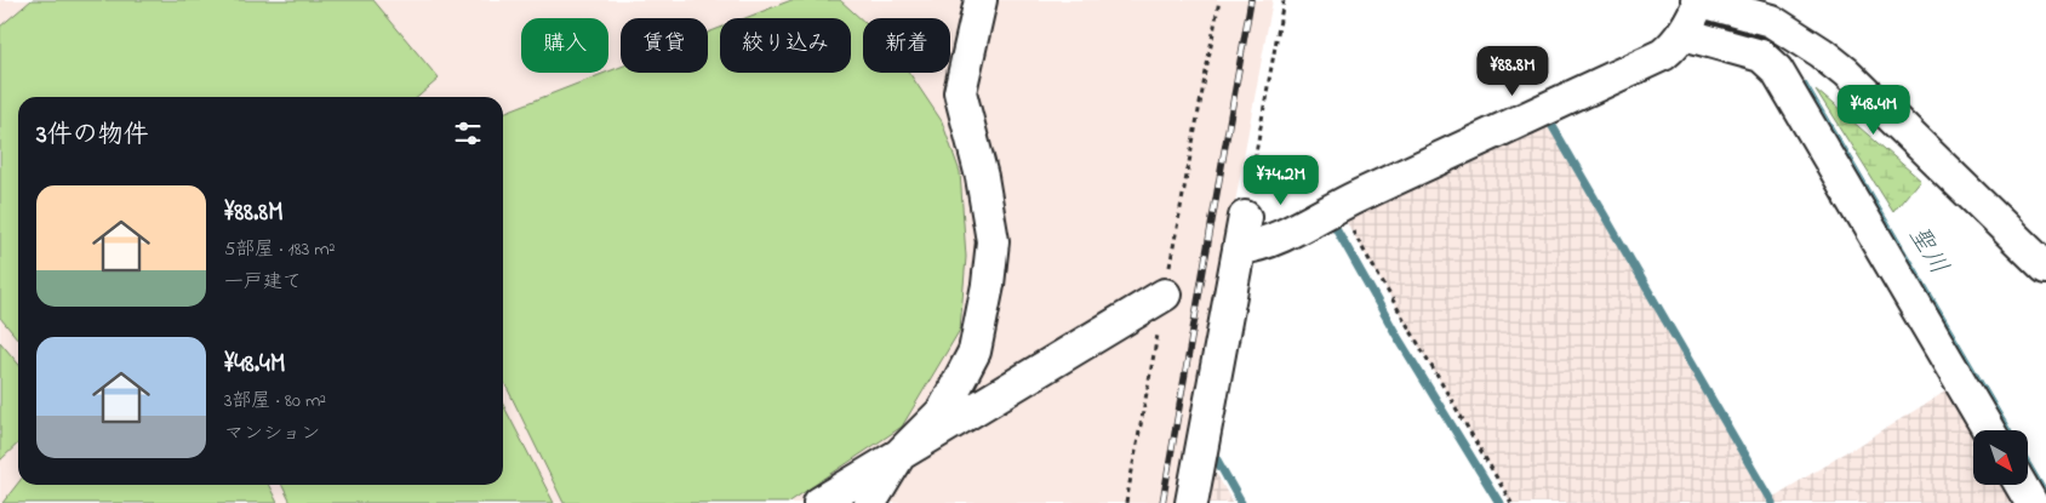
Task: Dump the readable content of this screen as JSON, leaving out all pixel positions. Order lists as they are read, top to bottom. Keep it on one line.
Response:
{"water":["聖川"],"north":"bottom right","page":{"chip":["購入","賃貸","絞り込み","新着"],"price":["¥88.8M","¥48.4M","¥74.2M"],"heading":"3件の物件","list":[{"name":"¥88.8M","note":"5部屋 · 183 m² · 一戸建て"},{"name":"¥48.4M","note":"3部屋 · 80 m² · マンション"}]}}
